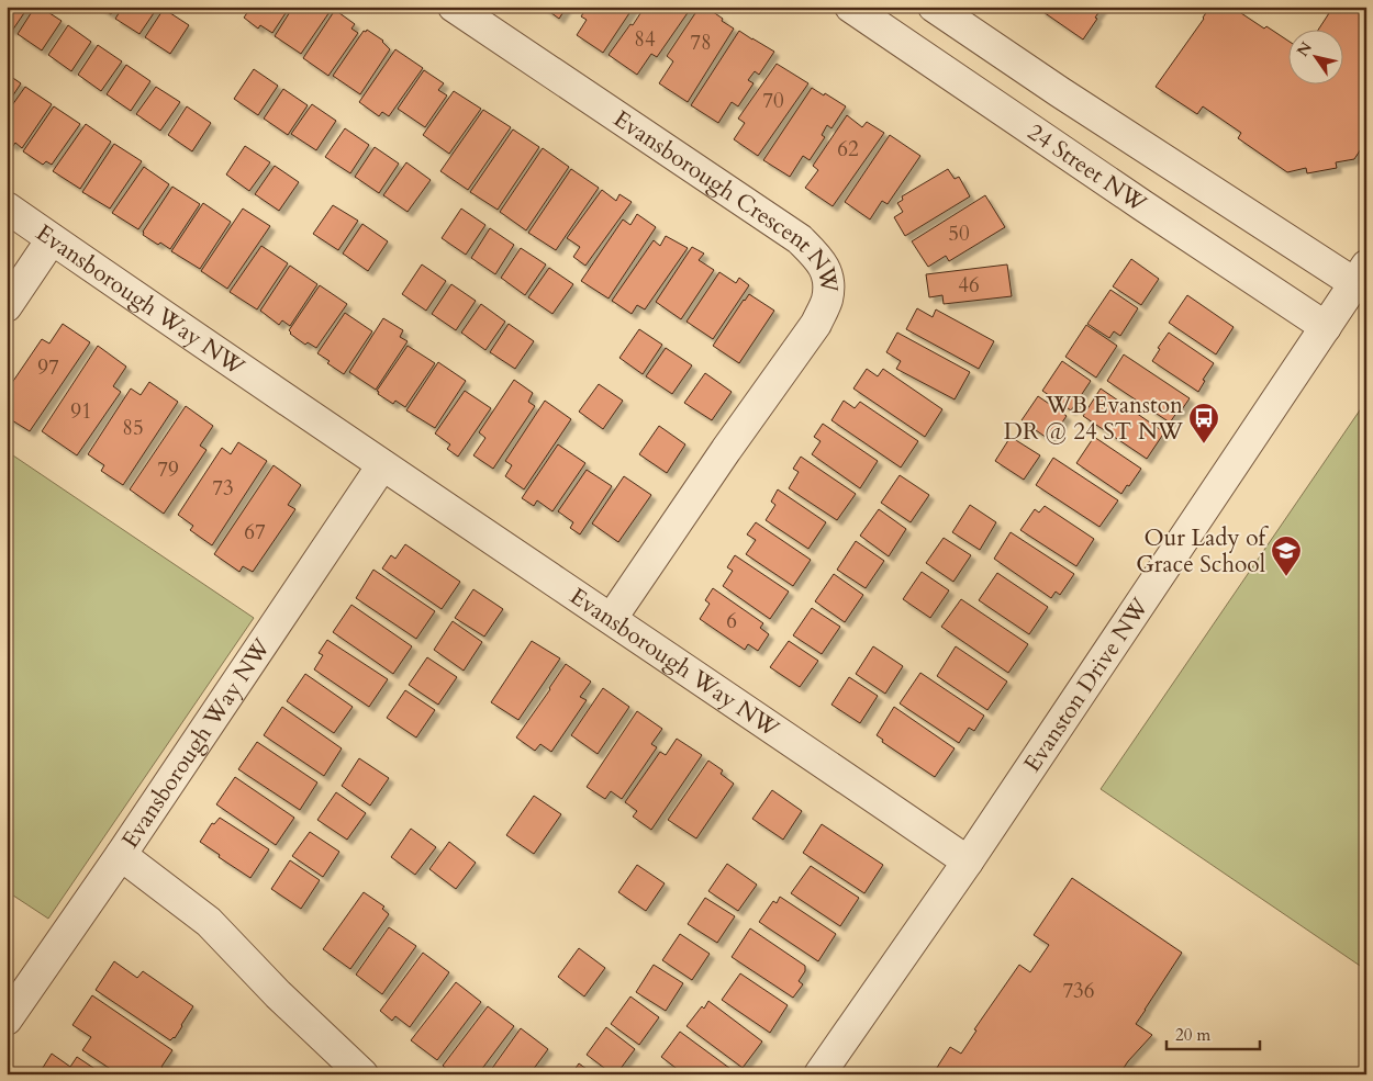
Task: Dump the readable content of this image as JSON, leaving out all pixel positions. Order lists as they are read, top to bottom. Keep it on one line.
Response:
{"streets":{"street":["24 Street NW","Evansborough Crescent NW","Evansborough Way NW","Evanston Drive NW"]},"crossings":[["24 Street NW","Evanston Drive NW"],["Evansborough Crescent NW","Evansborough Way NW"],["Evansborough Way NW","Evanston Drive NW"]],"places":{"bus stop":["WB Evanston DR @ 24 ST NW"],"school or university":["Our Lady of Grace School"]},"house_numbers":["84","78","70","62","50","46","97","91","85","79","73","67","6","736"],"scale_bar":"20 m","north":"top left"}
